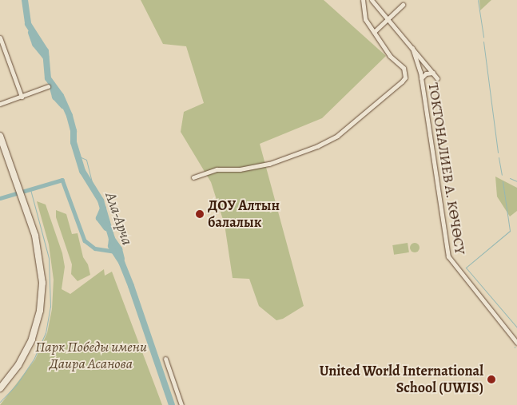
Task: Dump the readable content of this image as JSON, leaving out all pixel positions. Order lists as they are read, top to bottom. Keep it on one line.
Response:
{"streets":{"street":["ТОКТОНАЛИЕВ А. КӨЧӨСҮ"]},"water":["Ала-Арча"],"parks":["Парк Победы имени Даира Асанова"],"places":["ДОУ Алтын балалык","United World International School (UWIS)"]}
